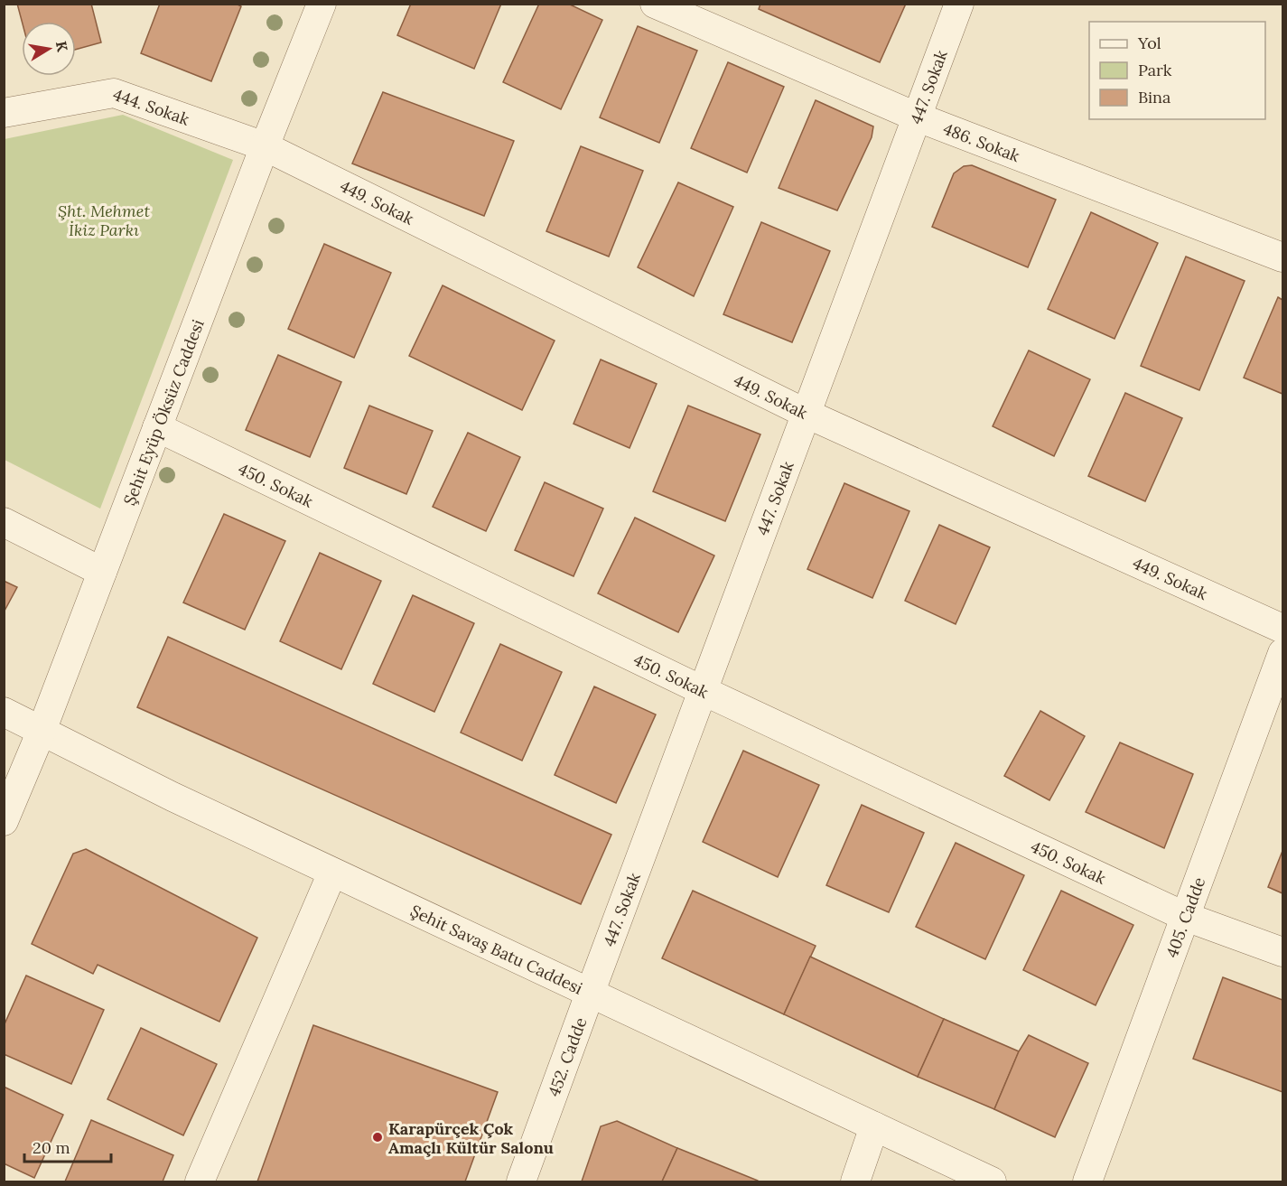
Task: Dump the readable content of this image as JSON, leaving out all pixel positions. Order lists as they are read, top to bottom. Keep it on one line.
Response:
{"streets":{"street":["447. Sokak","444. Sokak","486. Sokak","449. Sokak","Şehit Eyüp Öksüz Caddesi","450. Sokak","405. Cadde","Şehit Savaş Batu Caddesi","452. Cadde"]},"crossings":[["447. Sokak","486. Sokak"],["447. Sokak","449. Sokak"],["447. Sokak","450. Sokak"],["447. Sokak","Şehit Savaş Batu Caddesi"],["447. Sokak","452. Cadde"],["444. Sokak","449. Sokak"],["444. Sokak","Şehit Eyüp Öksüz Caddesi"],["449. Sokak","Şehit Eyüp Öksüz Caddesi"],["Şehit Eyüp Öksüz Caddesi","450. Sokak"],["Şehit Eyüp Öksüz Caddesi","Şehit Savaş Batu Caddesi"],["450. Sokak","405. Cadde"],["Şehit Savaş Batu Caddesi","452. Cadde"]],"parks":["Şht. Mehmet İkiz Parkı"],"places":["Karapürçek Çok Amaçlı Kültür Salonu"],"legend":["Yol","Park","Bina"],"scale_bar":"20 m","north":"right"}
